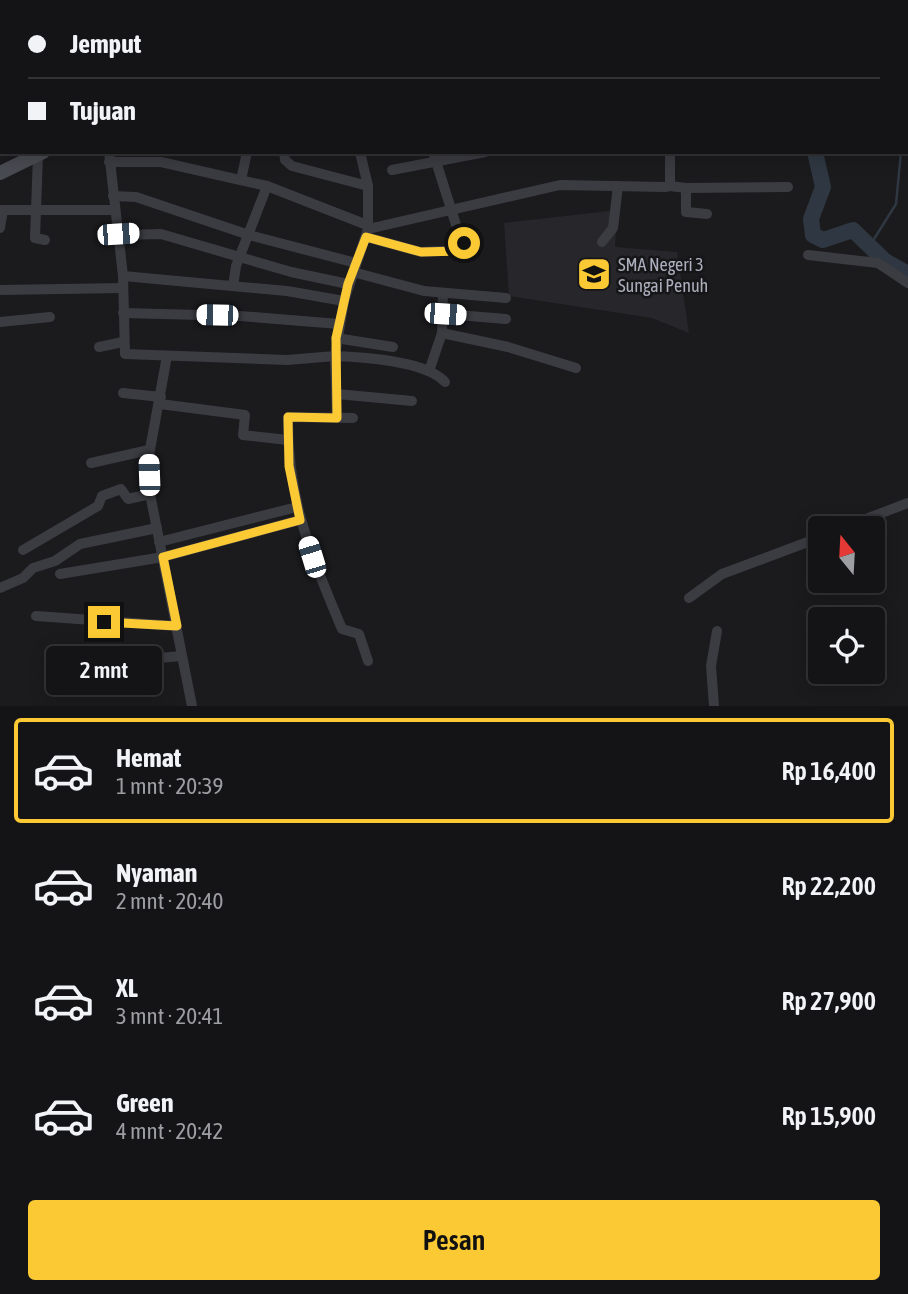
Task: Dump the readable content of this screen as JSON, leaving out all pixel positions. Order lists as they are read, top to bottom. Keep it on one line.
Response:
{"places":{"school or university":["SMA Negeri 3 Sungai Penuh"]},"north":"top","page":{"banner":["Jemput","Tujuan"],"bubble":"2 mnt","list":[{"name":"Hemat","note":"1 mnt · 20:39","value":"Rp 16,400"},{"name":"Nyaman","note":"2 mnt · 20:40","value":"Rp 22,200"},{"name":"XL","note":"3 mnt · 20:41","value":"Rp 27,900"},{"name":"Green","note":"4 mnt · 20:42","value":"Rp 15,900"}],"buttons":"Pesan"}}
